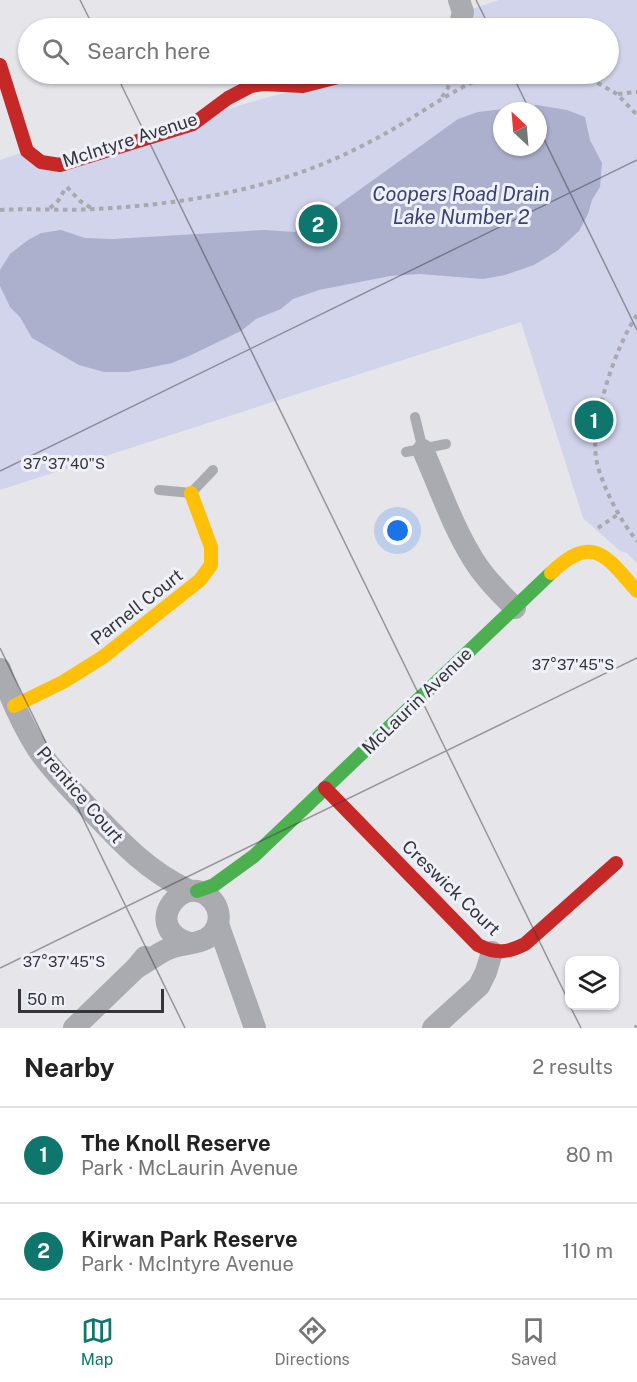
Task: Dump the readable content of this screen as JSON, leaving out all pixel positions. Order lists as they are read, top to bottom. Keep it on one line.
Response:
{"streets":{"street":["McIntyre Avenue","Parnell Court","McLaurin Avenue","Prentice Court","Creswick Court"]},"crossings":[["Parnell Court","Prentice Court"],["McLaurin Avenue","Prentice Court"],["McLaurin Avenue","Creswick Court"]],"water":["Coopers Road Drain Lake Number 2"],"scale_bar":"50 m","north":"top left","page":{"search":"Search here","pins":["2","1"],"scale":"50 m","heading":["Nearby","2 results"],"list":[{"mark":"1","name":"The Knoll Reserve","note":"Park · McLaurin Avenue","value":"80 m"},{"mark":"2","name":"Kirwan Park Reserve","note":"Park · McIntyre Avenue","value":"110 m"}],"nav":["Map","Directions","Saved"]},"coordinates":["37°37'40\"S","37°37'45\"S"]}
